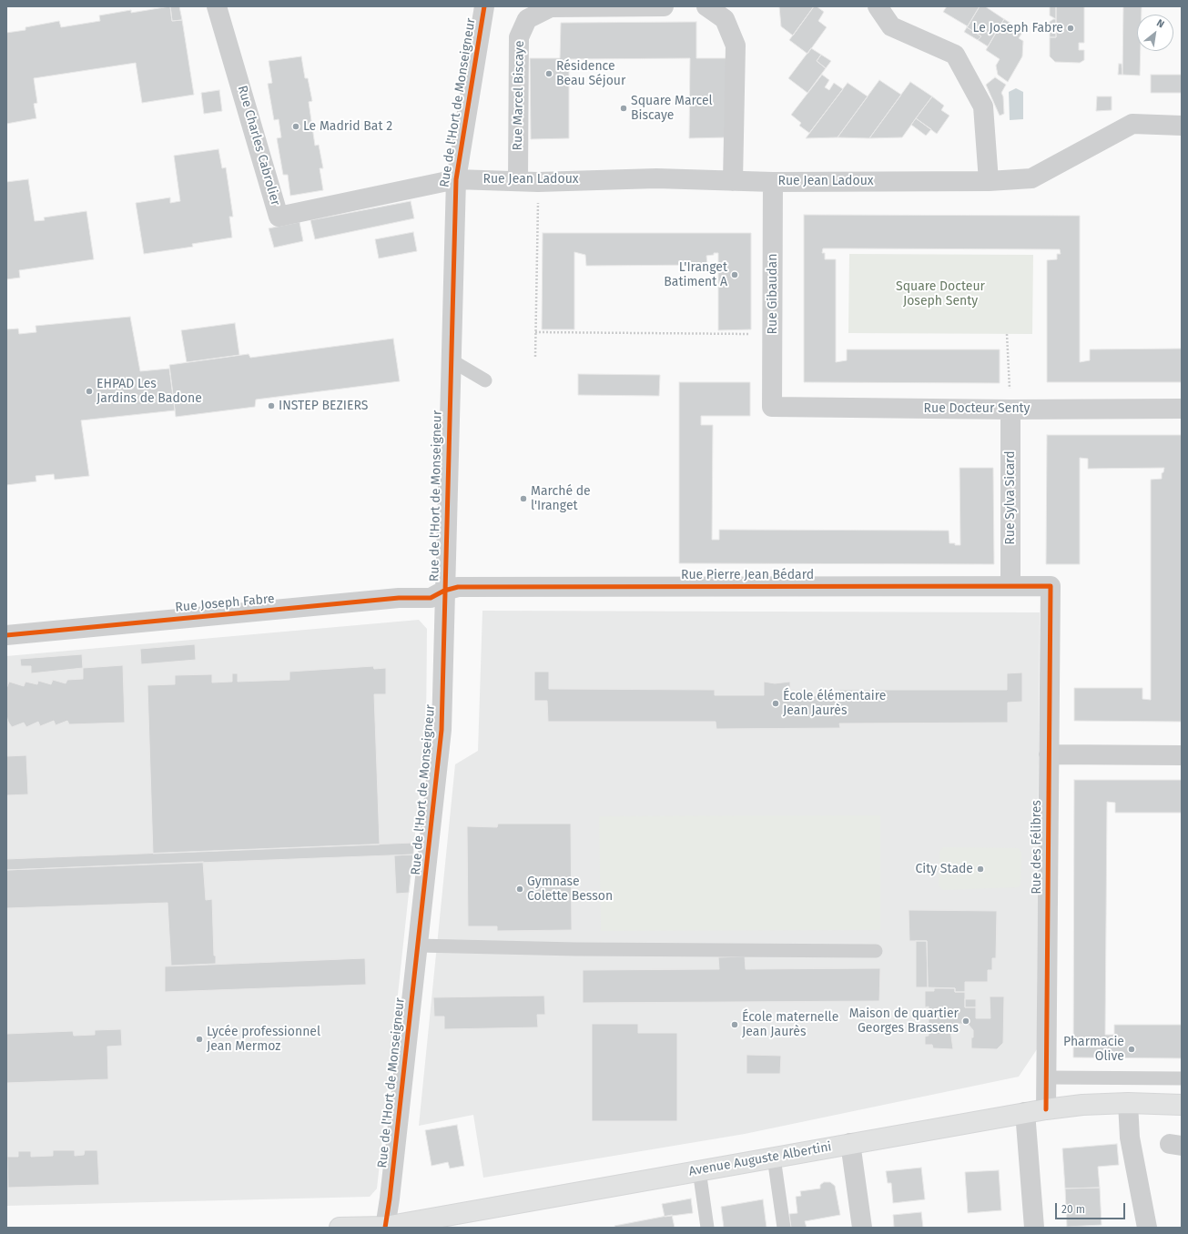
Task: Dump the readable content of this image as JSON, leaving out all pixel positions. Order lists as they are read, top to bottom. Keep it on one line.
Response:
{"streets":{"street":["Rue Marcel Biscaye","Rue de l'Hort de Monseigneur","Rue Charles Cabrolier","Rue Jean Ladoux","Rue Gibaudan","Rue Docteur Senty","Rue Sylva Sicard","Rue Pierre Jean Bédard","Rue Joseph Fabre","Rue des Félibres","Avenue Auguste Albertini"]},"crossings":[["Rue Marcel Biscaye","Rue Jean Ladoux"],["Rue de l'Hort de Monseigneur","Rue Charles Cabrolier"],["Rue de l'Hort de Monseigneur","Rue Jean Ladoux"],["Rue de l'Hort de Monseigneur","Rue Pierre Jean Bédard"],["Rue de l'Hort de Monseigneur","Rue Joseph Fabre"],["Rue de l'Hort de Monseigneur","Avenue Auguste Albertini"],["Rue Charles Cabrolier","Rue Jean Ladoux"],["Rue Jean Ladoux","Rue Gibaudan"],["Rue Gibaudan","Rue Docteur Senty"],["Rue Docteur Senty","Rue Sylva Sicard"],["Rue Sylva Sicard","Rue Pierre Jean Bédard"],["Rue Pierre Jean Bédard","Rue Joseph Fabre"],["Rue Pierre Jean Bédard","Rue des Félibres"],["Rue des Félibres","Avenue Auguste Albertini"]],"parks":["Square Docteur Joseph Senty"],"places":["Le Joseph Fabre","Résidence Beau Séjour","Square Marcel Biscaye","Le Madrid Bat 2","L'Iranget Batiment A","EHPAD Les Jardins de Badone","INSTEP BEZIERS","Marché de l'Iranget","École élémentaire Jean Jaurès","City Stade","Gymnase Colette Besson","Maison de quartier Georges Brassens","École maternelle Jean Jaurès","Lycée professionnel Jean Mermoz","Pharmacie Olive"],"scale_bar":"20 m","north":"top right"}
